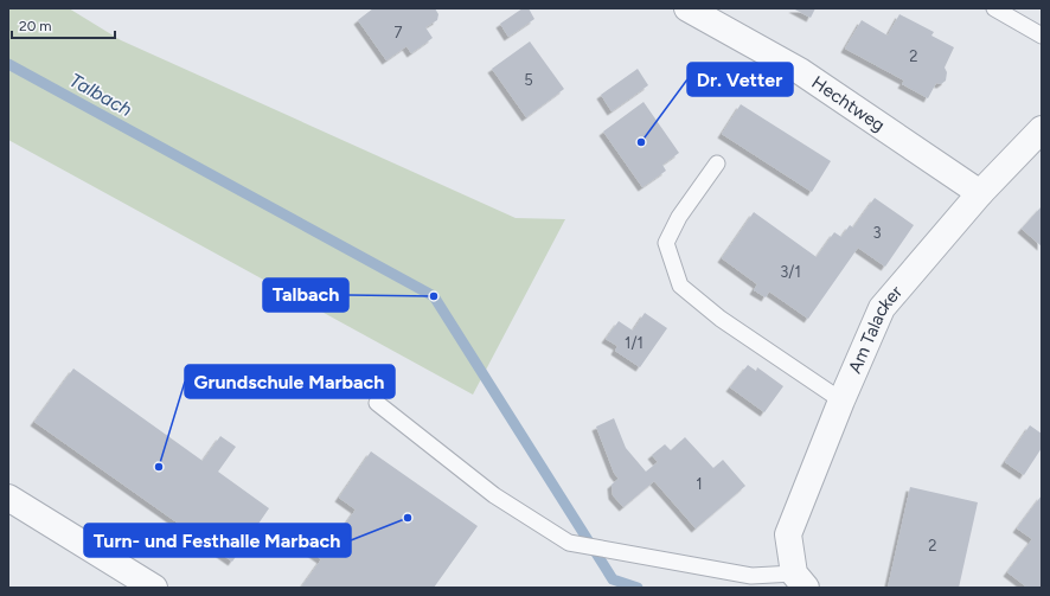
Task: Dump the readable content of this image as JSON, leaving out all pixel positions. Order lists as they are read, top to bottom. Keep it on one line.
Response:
{"streets":{"street":["Hechtweg","Am Talacker"]},"crossings":[["Hechtweg","Am Talacker"]],"water":["Talbach"],"places":["Dr. Vetter","Talbach","Grundschule Marbach","Turn- und Festhalle Marbach"],"house_numbers":["7","2","5","3","3/1","1/1","1","2"],"scale_bar":"20 m"}
